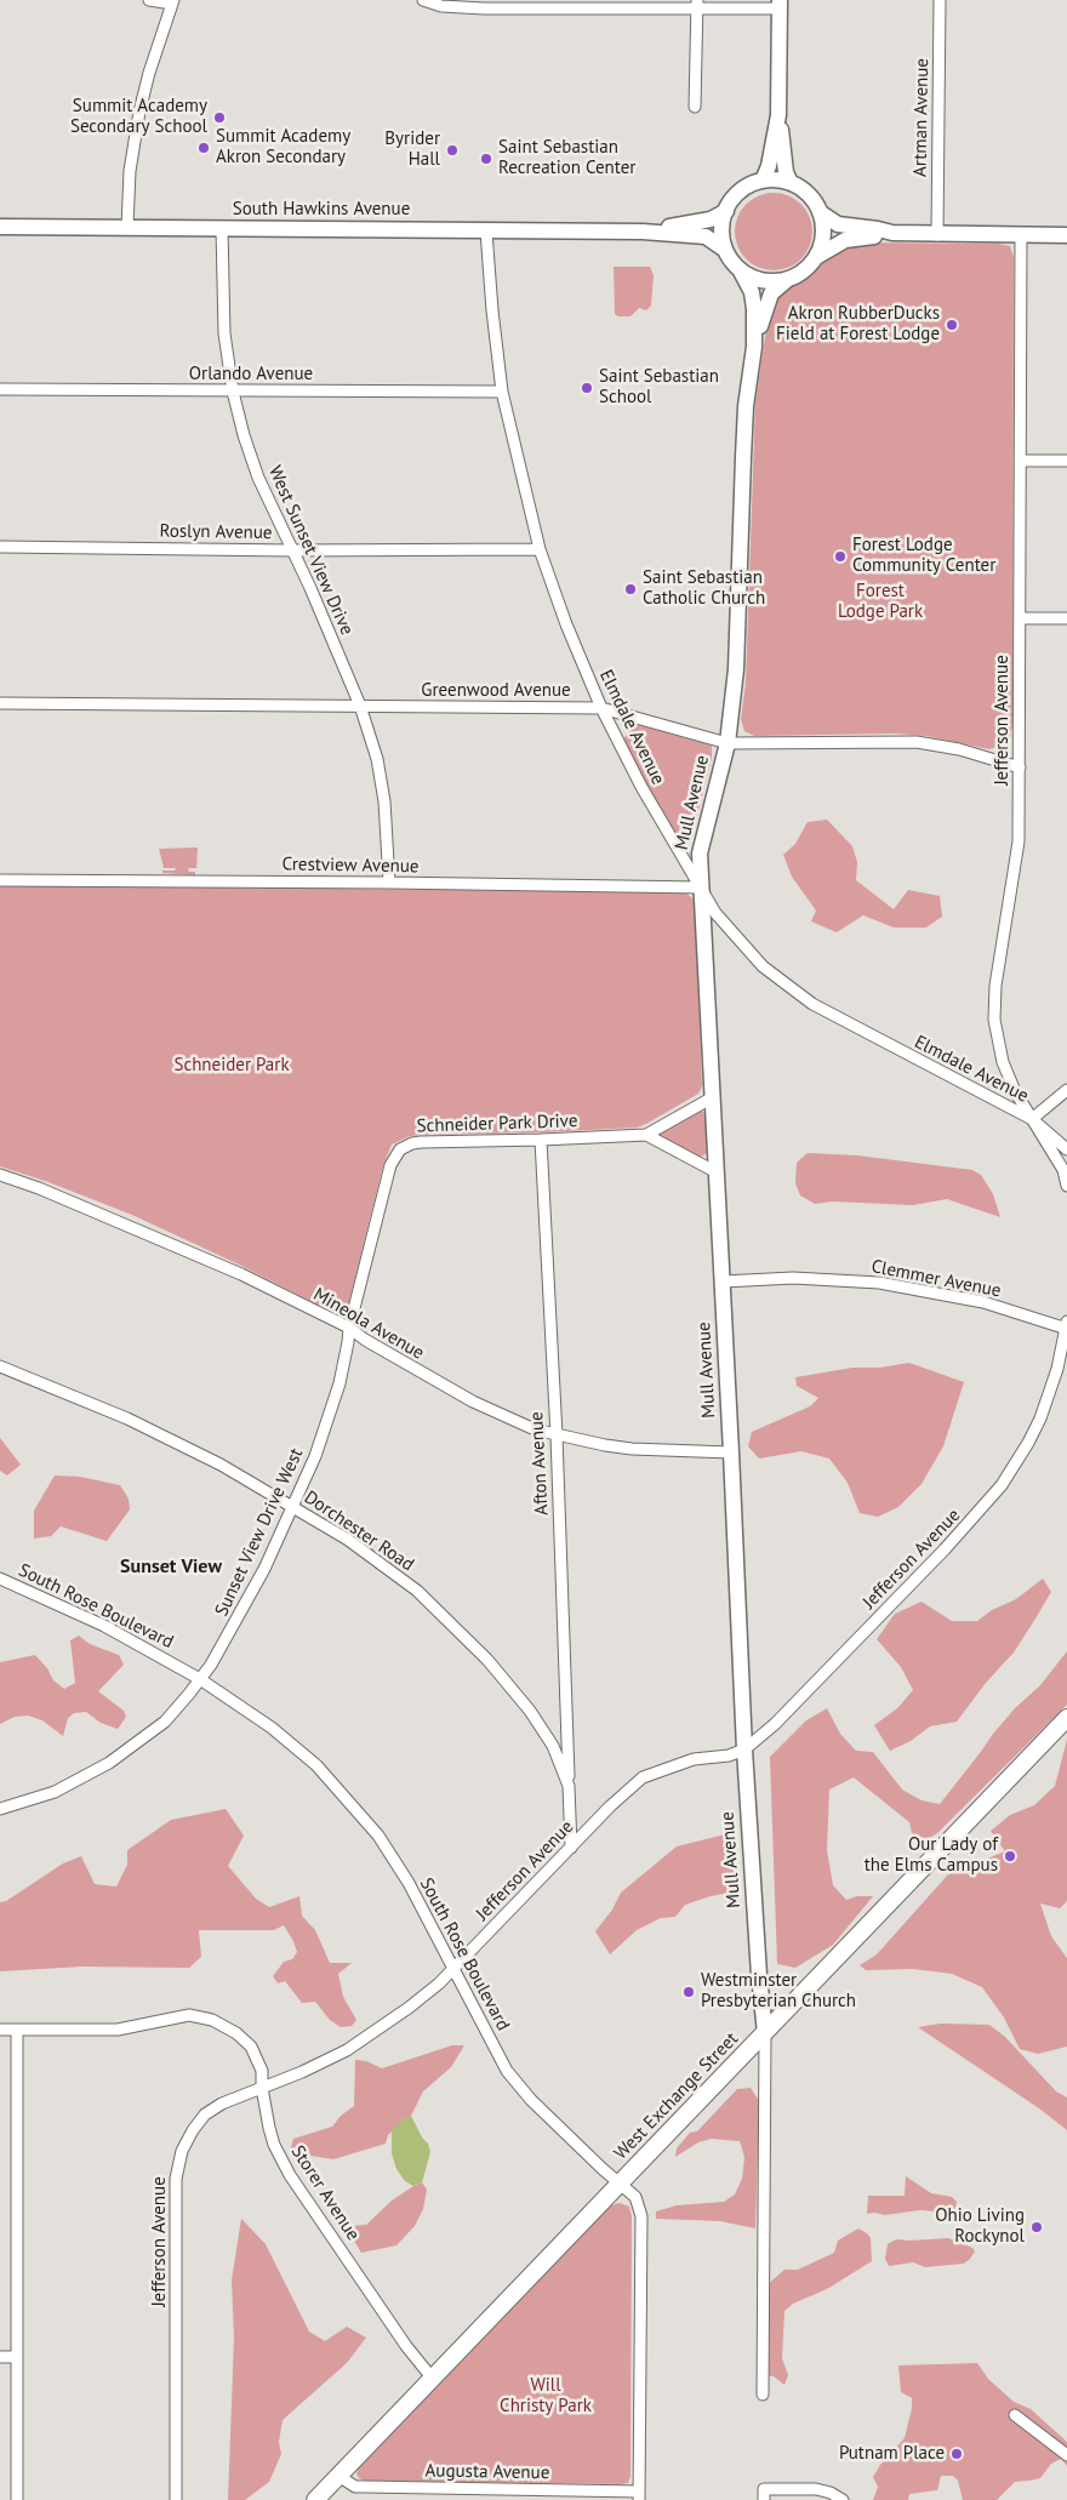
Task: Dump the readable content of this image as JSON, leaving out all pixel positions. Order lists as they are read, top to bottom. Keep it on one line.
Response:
{"streets":{"main road":["West Exchange Street"],"street":["Artman Avenue","South Hawkins Avenue","Orlando Avenue","Roslyn Avenue","West Sunset View Drive","Greenwood Avenue","Jefferson Avenue","Elmdale Avenue","Mull Avenue","Crestview Avenue","Schneider Park Drive","Clemmer Avenue","Mineola Avenue","Afton Avenue","Dorchester Road","Sunset View Drive West","South Rose Boulevard","Storer Avenue","Augusta Avenue"]},"crossings":[["South Hawkins Avenue","West Sunset View Drive"],["South Hawkins Avenue","Elmdale Avenue"],["South Hawkins Avenue","Mull Avenue"],["Orlando Avenue","West Sunset View Drive"],["Orlando Avenue","Elmdale Avenue"],["Roslyn Avenue","West Sunset View Drive"],["Roslyn Avenue","Elmdale Avenue"],["West Sunset View Drive","Greenwood Avenue"],["West Sunset View Drive","Crestview Avenue"],["Greenwood Avenue","Jefferson Avenue"],["Greenwood Avenue","Elmdale Avenue"],["Greenwood Avenue","Mull Avenue"],["Jefferson Avenue","Elmdale Avenue"],["Jefferson Avenue","Mull Avenue"],["Jefferson Avenue","Clemmer Avenue"],["Jefferson Avenue","Dorchester Road"],["Jefferson Avenue","South Rose Boulevard"],["Jefferson Avenue","Storer Avenue"],["Elmdale Avenue","Mull Avenue"],["Elmdale Avenue","Crestview Avenue"],["Mull Avenue","Crestview Avenue"],["Mull Avenue","Schneider Park Drive"],["Mull Avenue","Clemmer Avenue"],["Mull Avenue","Mineola Avenue"],["Mull Avenue","West Exchange Street"],["Schneider Park Drive","Afton Avenue"],["Schneider Park Drive","Sunset View Drive West"],["Mineola Avenue","Afton Avenue"],["Mineola Avenue","Sunset View Drive West"],["Afton Avenue","Dorchester Road"],["Dorchester Road","Sunset View Drive West"],["Sunset View Drive West","South Rose Boulevard"],["South Rose Boulevard","West Exchange Street"],["South Rose Boulevard","Augusta Avenue"],["West Exchange Street","Storer Avenue"],["West Exchange Street","Augusta Avenue"]],"districts":["Sunset View"],"parks":["Forest Lodge Park","Schneider Park","Will Christy Park"],"places":["Summit Academy Secondary School","Summit Academy Akron Secondary","Byrider Hall","Saint Sebastian Recreation Center","Akron RubberDucks Field at Forest Lodge","Saint Sebastian School","Forest Lodge Community Center","Saint Sebastian Catholic Church","Our Lady of the Elms Campus","Westminster Presbyterian Church","Ohio Living Rockynol","Putnam Place"]}
